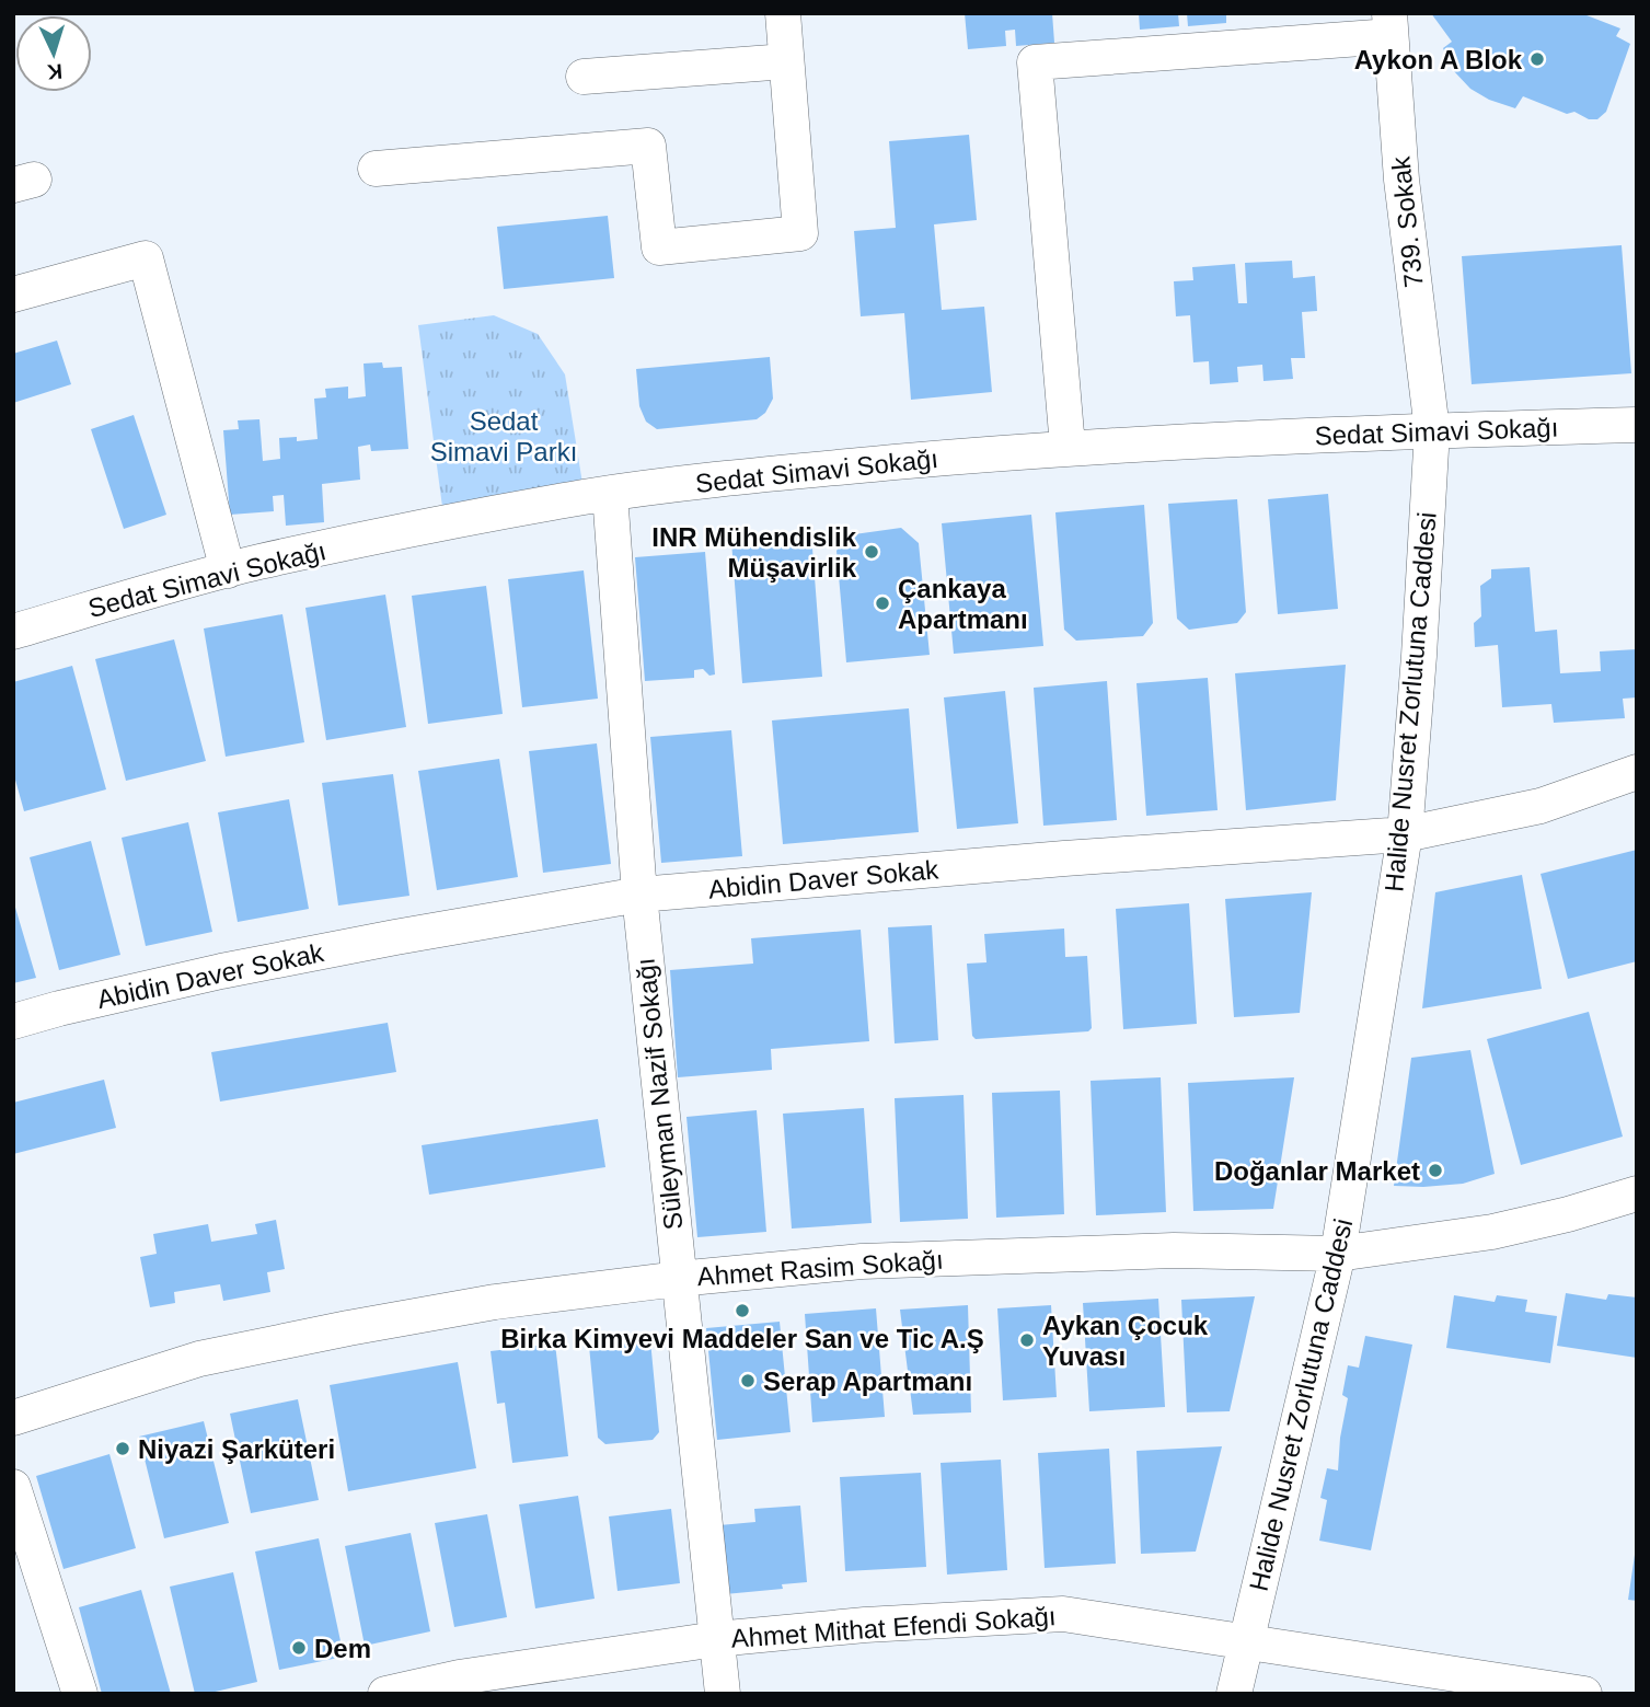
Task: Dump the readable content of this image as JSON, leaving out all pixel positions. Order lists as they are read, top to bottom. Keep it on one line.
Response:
{"streets":{"street":["739. Sokak","Sedat Simavi Sokağı","Halide Nusret Zorlutuna Caddesi","Abidin Daver Sokak","Süleyman Nazif Sokağı","Ahmet Rasim Sokağı","Ahmet Mithat Efendi Sokağı"]},"crossings":[["739. Sokak","Sedat Simavi Sokağı"],["739. Sokak","Halide Nusret Zorlutuna Caddesi"],["Sedat Simavi Sokağı","Halide Nusret Zorlutuna Caddesi"],["Sedat Simavi Sokağı","Süleyman Nazif Sokağı"],["Halide Nusret Zorlutuna Caddesi","Abidin Daver Sokak"],["Halide Nusret Zorlutuna Caddesi","Ahmet Rasim Sokağı"],["Halide Nusret Zorlutuna Caddesi","Ahmet Mithat Efendi Sokağı"],["Abidin Daver Sokak","Süleyman Nazif Sokağı"],["Süleyman Nazif Sokağı","Ahmet Rasim Sokağı"],["Süleyman Nazif Sokağı","Ahmet Mithat Efendi Sokağı"]],"parks":["Sedat Simavi Parkı"],"places":["Aykon A Blok","INR Mühendislik Müşavirlik","Çankaya Apartmanı","Doğanlar Market","Birka Kimyevi Maddeler San ve Tic A.Ş","Aykan Çocuk Yuvası","Serap Apartmanı","Niyazi Şarküteri","Dem"],"north":"bottom"}
